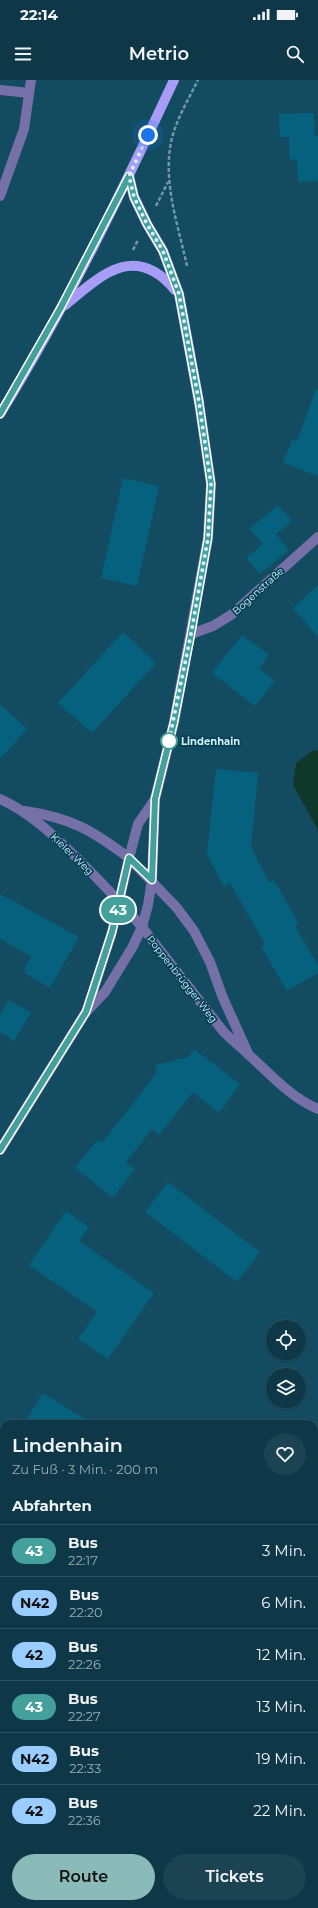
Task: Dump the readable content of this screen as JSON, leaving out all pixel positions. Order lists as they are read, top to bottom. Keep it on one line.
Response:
{"streets":{"street":["Bogenstraße","Kieler Weg","Poppenbrügger Weg"]},"crossings":[["Kieler Weg","Poppenbrügger Weg"]],"places":["Lindenhain"],"lines":["bus line 43"],"page":{"status":"22:14","header":"Metrio","on_map":"43","heading":[["Lindenhain","Zu Fuß · 3 Min. · 200 m"],"Abfahrten"],"list":[{"mark":"43","name":"Bus","note":"22:17","value":"3 Min."},{"mark":"N42","name":"Bus","note":"22:20","value":"6 Min."},{"mark":"42","name":"Bus","note":"22:26","value":"12 Min."},{"mark":"43","name":"Bus","note":"22:27","value":"13 Min."},{"mark":"N42","name":"Bus","note":"22:33","value":"19 Min."},{"mark":"42","name":"Bus","note":"22:36","value":"22 Min."}],"buttons":["Route","Tickets"]}}
